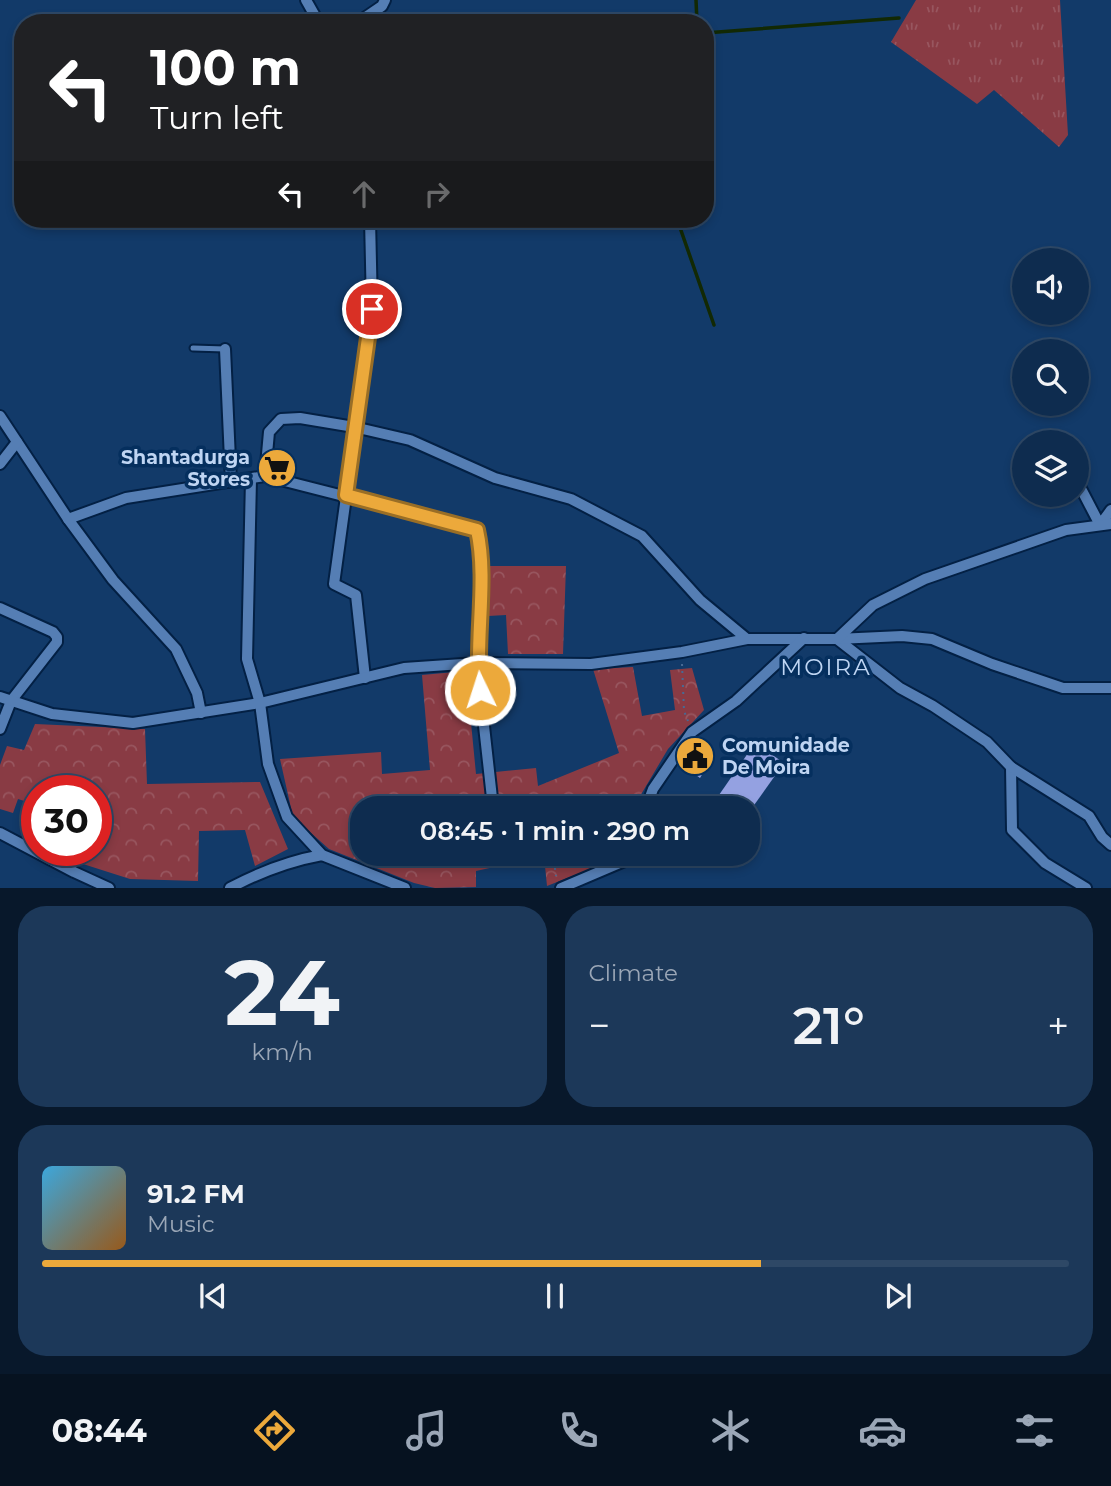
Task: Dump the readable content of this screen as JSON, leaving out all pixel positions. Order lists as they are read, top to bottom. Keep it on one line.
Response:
{"districts":["MOIRA"],"places":{"supermarket":["Shantadurga Stores"],"public building":["Comunidade De Moira"]},"page":{"turn":["100 m","Turn left"],"limit":"30","trip":"08:45 · 1 min · 290 m","tile":[["24","km/h"],"Climate"],"heat":["−","21°","+"],"song":["91.2 FM","Music"],"tabs":"08:44"}}
